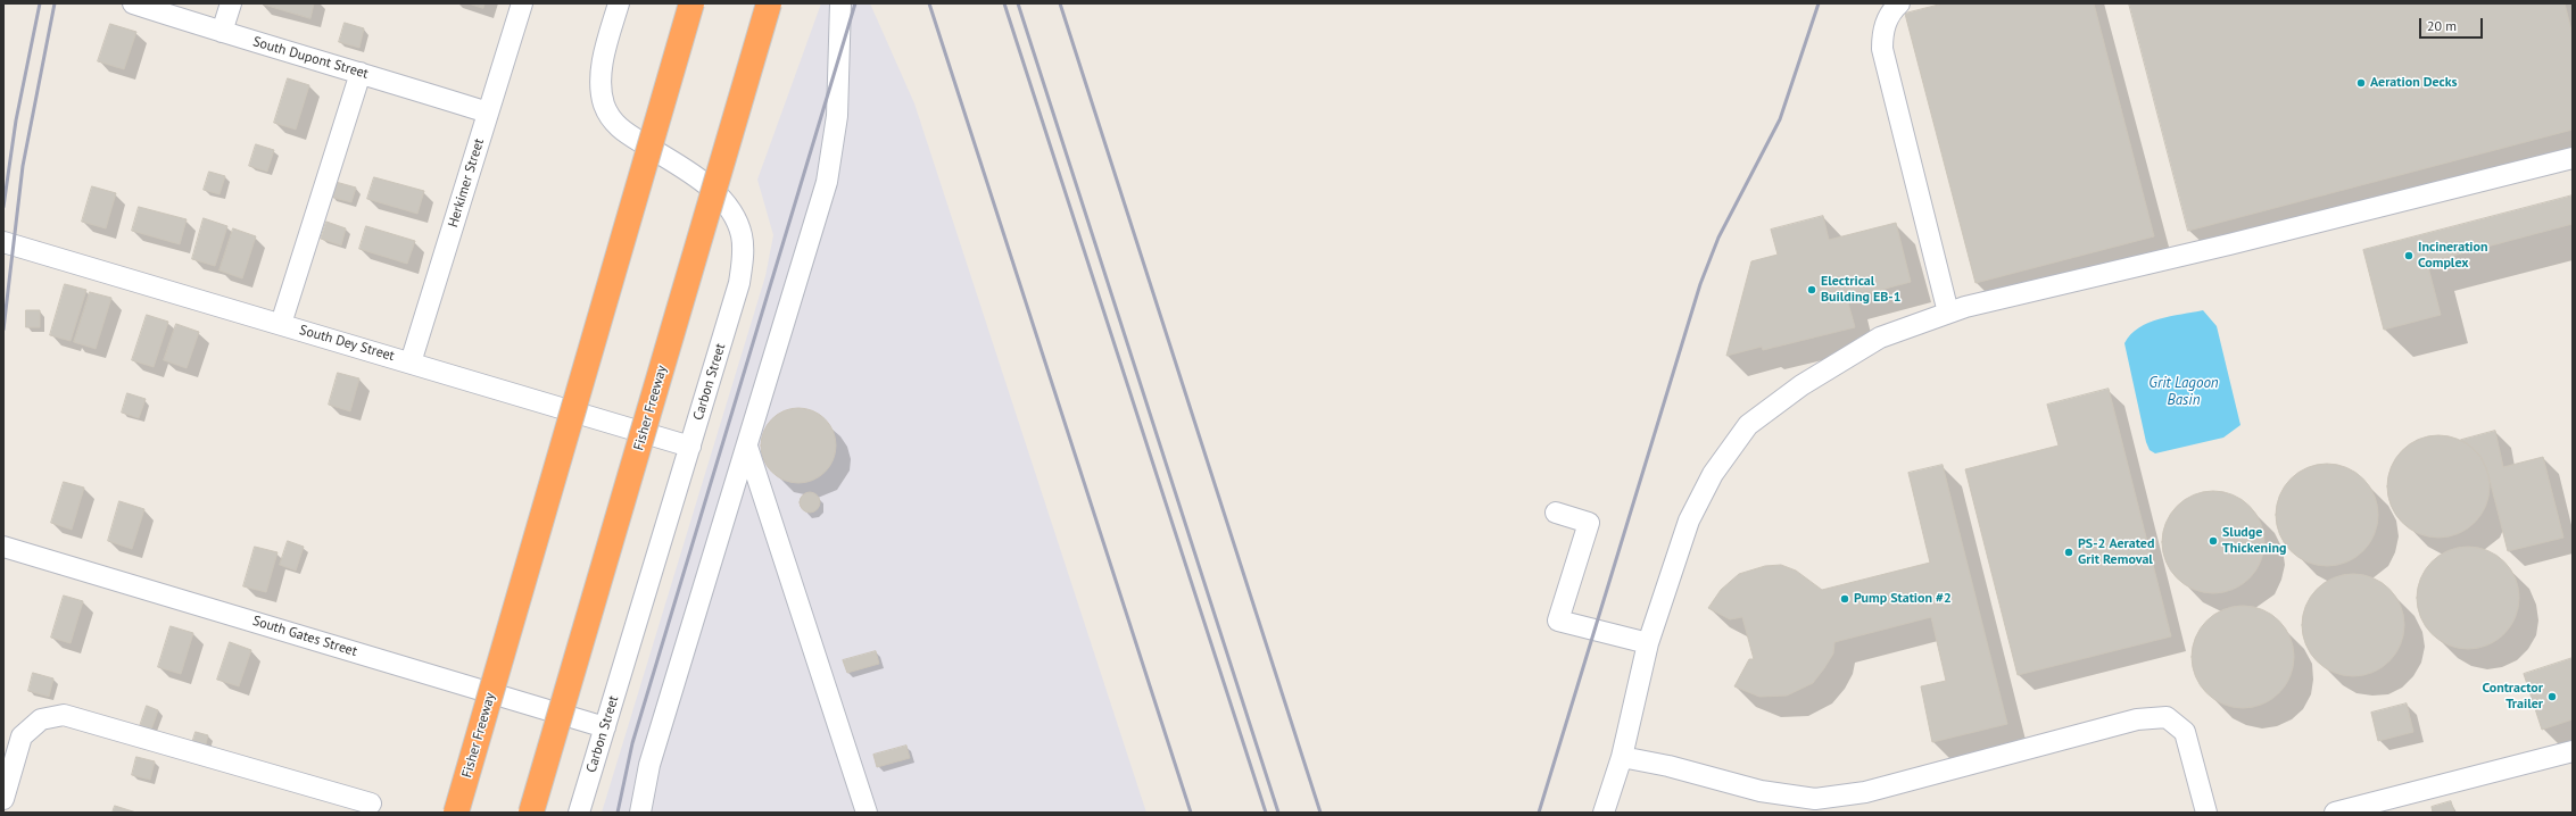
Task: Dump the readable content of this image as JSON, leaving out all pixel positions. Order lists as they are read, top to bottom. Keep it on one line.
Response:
{"streets":{"highway":["Fisher Freeway"],"street":["South Dupont Street","Herkimer Street","South Dey Street","Carbon Street","South Gates Street"]},"crossings":[["South Dupont Street","Herkimer Street"],["Herkimer Street","South Dey Street"],["South Dey Street","Carbon Street"],["Carbon Street","South Gates Street"]],"water":["Grit Lagoon Basin"],"places":["Aeration Decks","Incineration Complex","Electrical Building EB-1","Sludge Thickening","PS-2 Aerated Grit Removal","Pump Station #2","Contractor Trailer"],"scale_bar":"20 m"}
